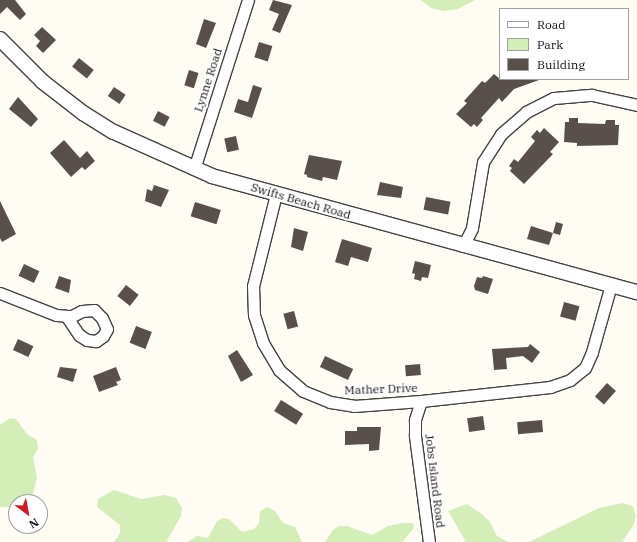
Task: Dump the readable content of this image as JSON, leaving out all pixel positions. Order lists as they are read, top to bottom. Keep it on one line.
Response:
{"streets":{"street":["Lynne Road","Swifts Beach Road","Mather Drive","Jobs Island Road"]},"crossings":[["Lynne Road","Swifts Beach Road"],["Swifts Beach Road","Mather Drive"],["Mather Drive","Jobs Island Road"]],"legend":["Road","Park","Building"],"north":"bottom right"}
